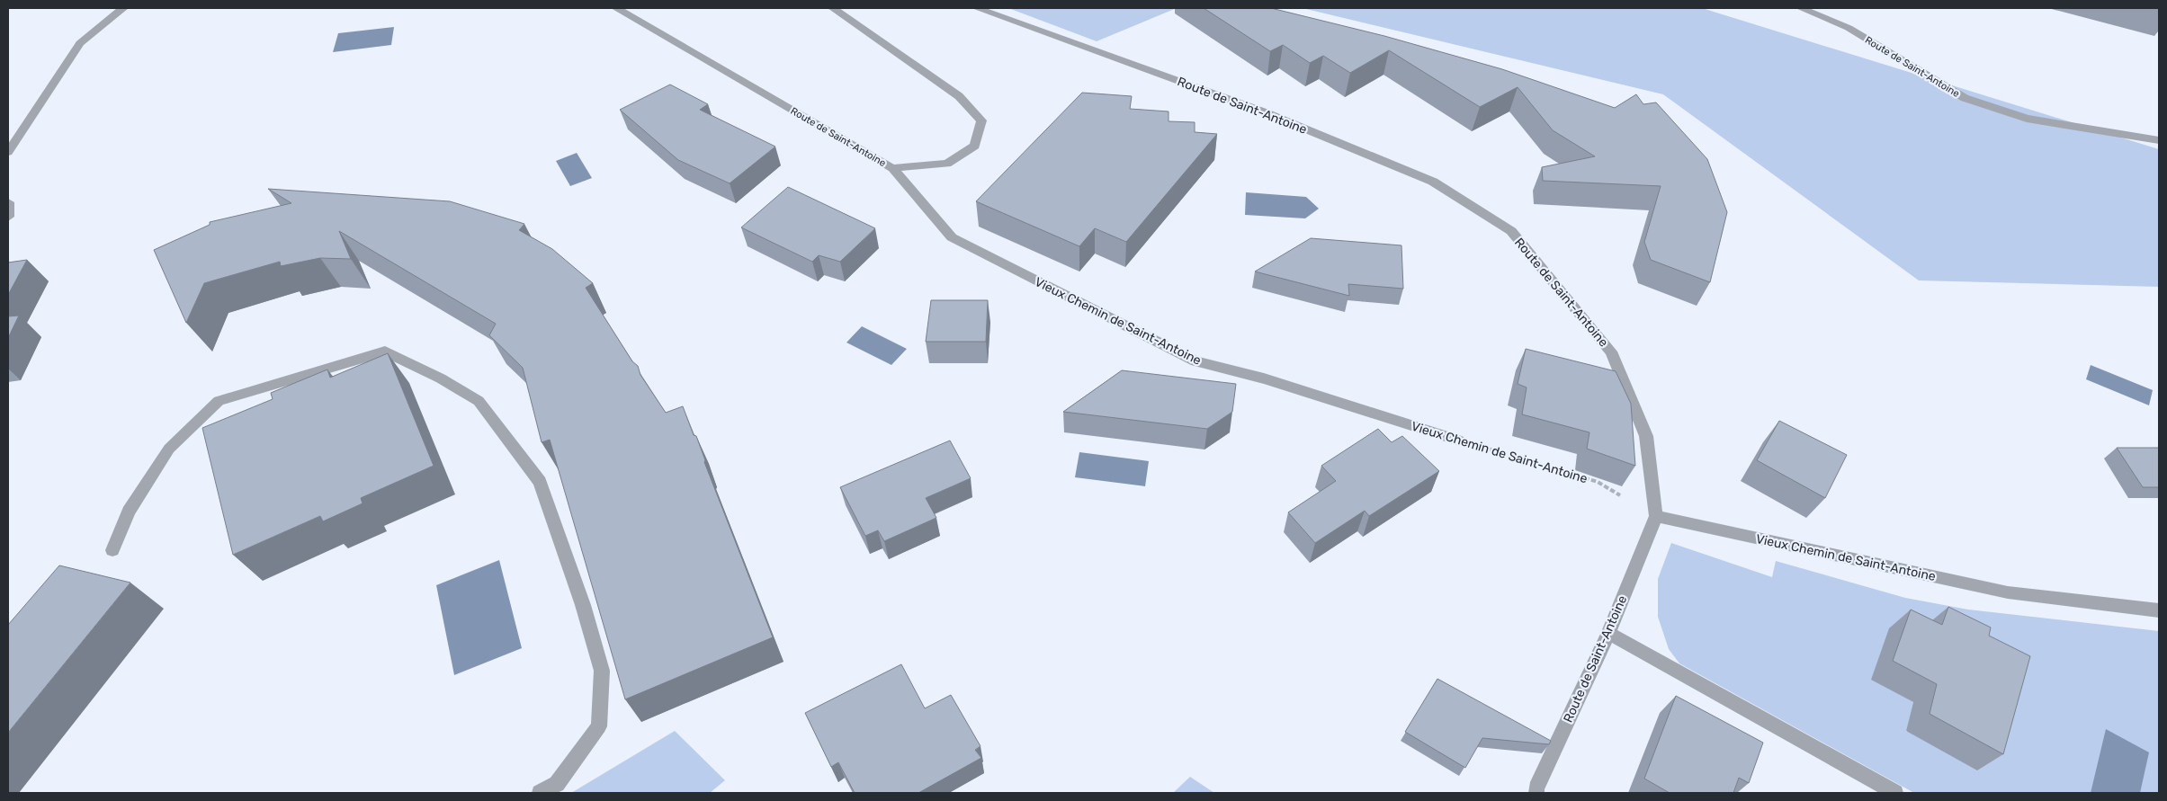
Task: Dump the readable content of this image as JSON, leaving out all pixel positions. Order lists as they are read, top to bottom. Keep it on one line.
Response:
{"streets":{"street":["Route de Saint-Antoine","Vieux Chemin de Saint-Antoine"]},"crossings":[["Route de Saint-Antoine","Vieux Chemin de Saint-Antoine"]]}
